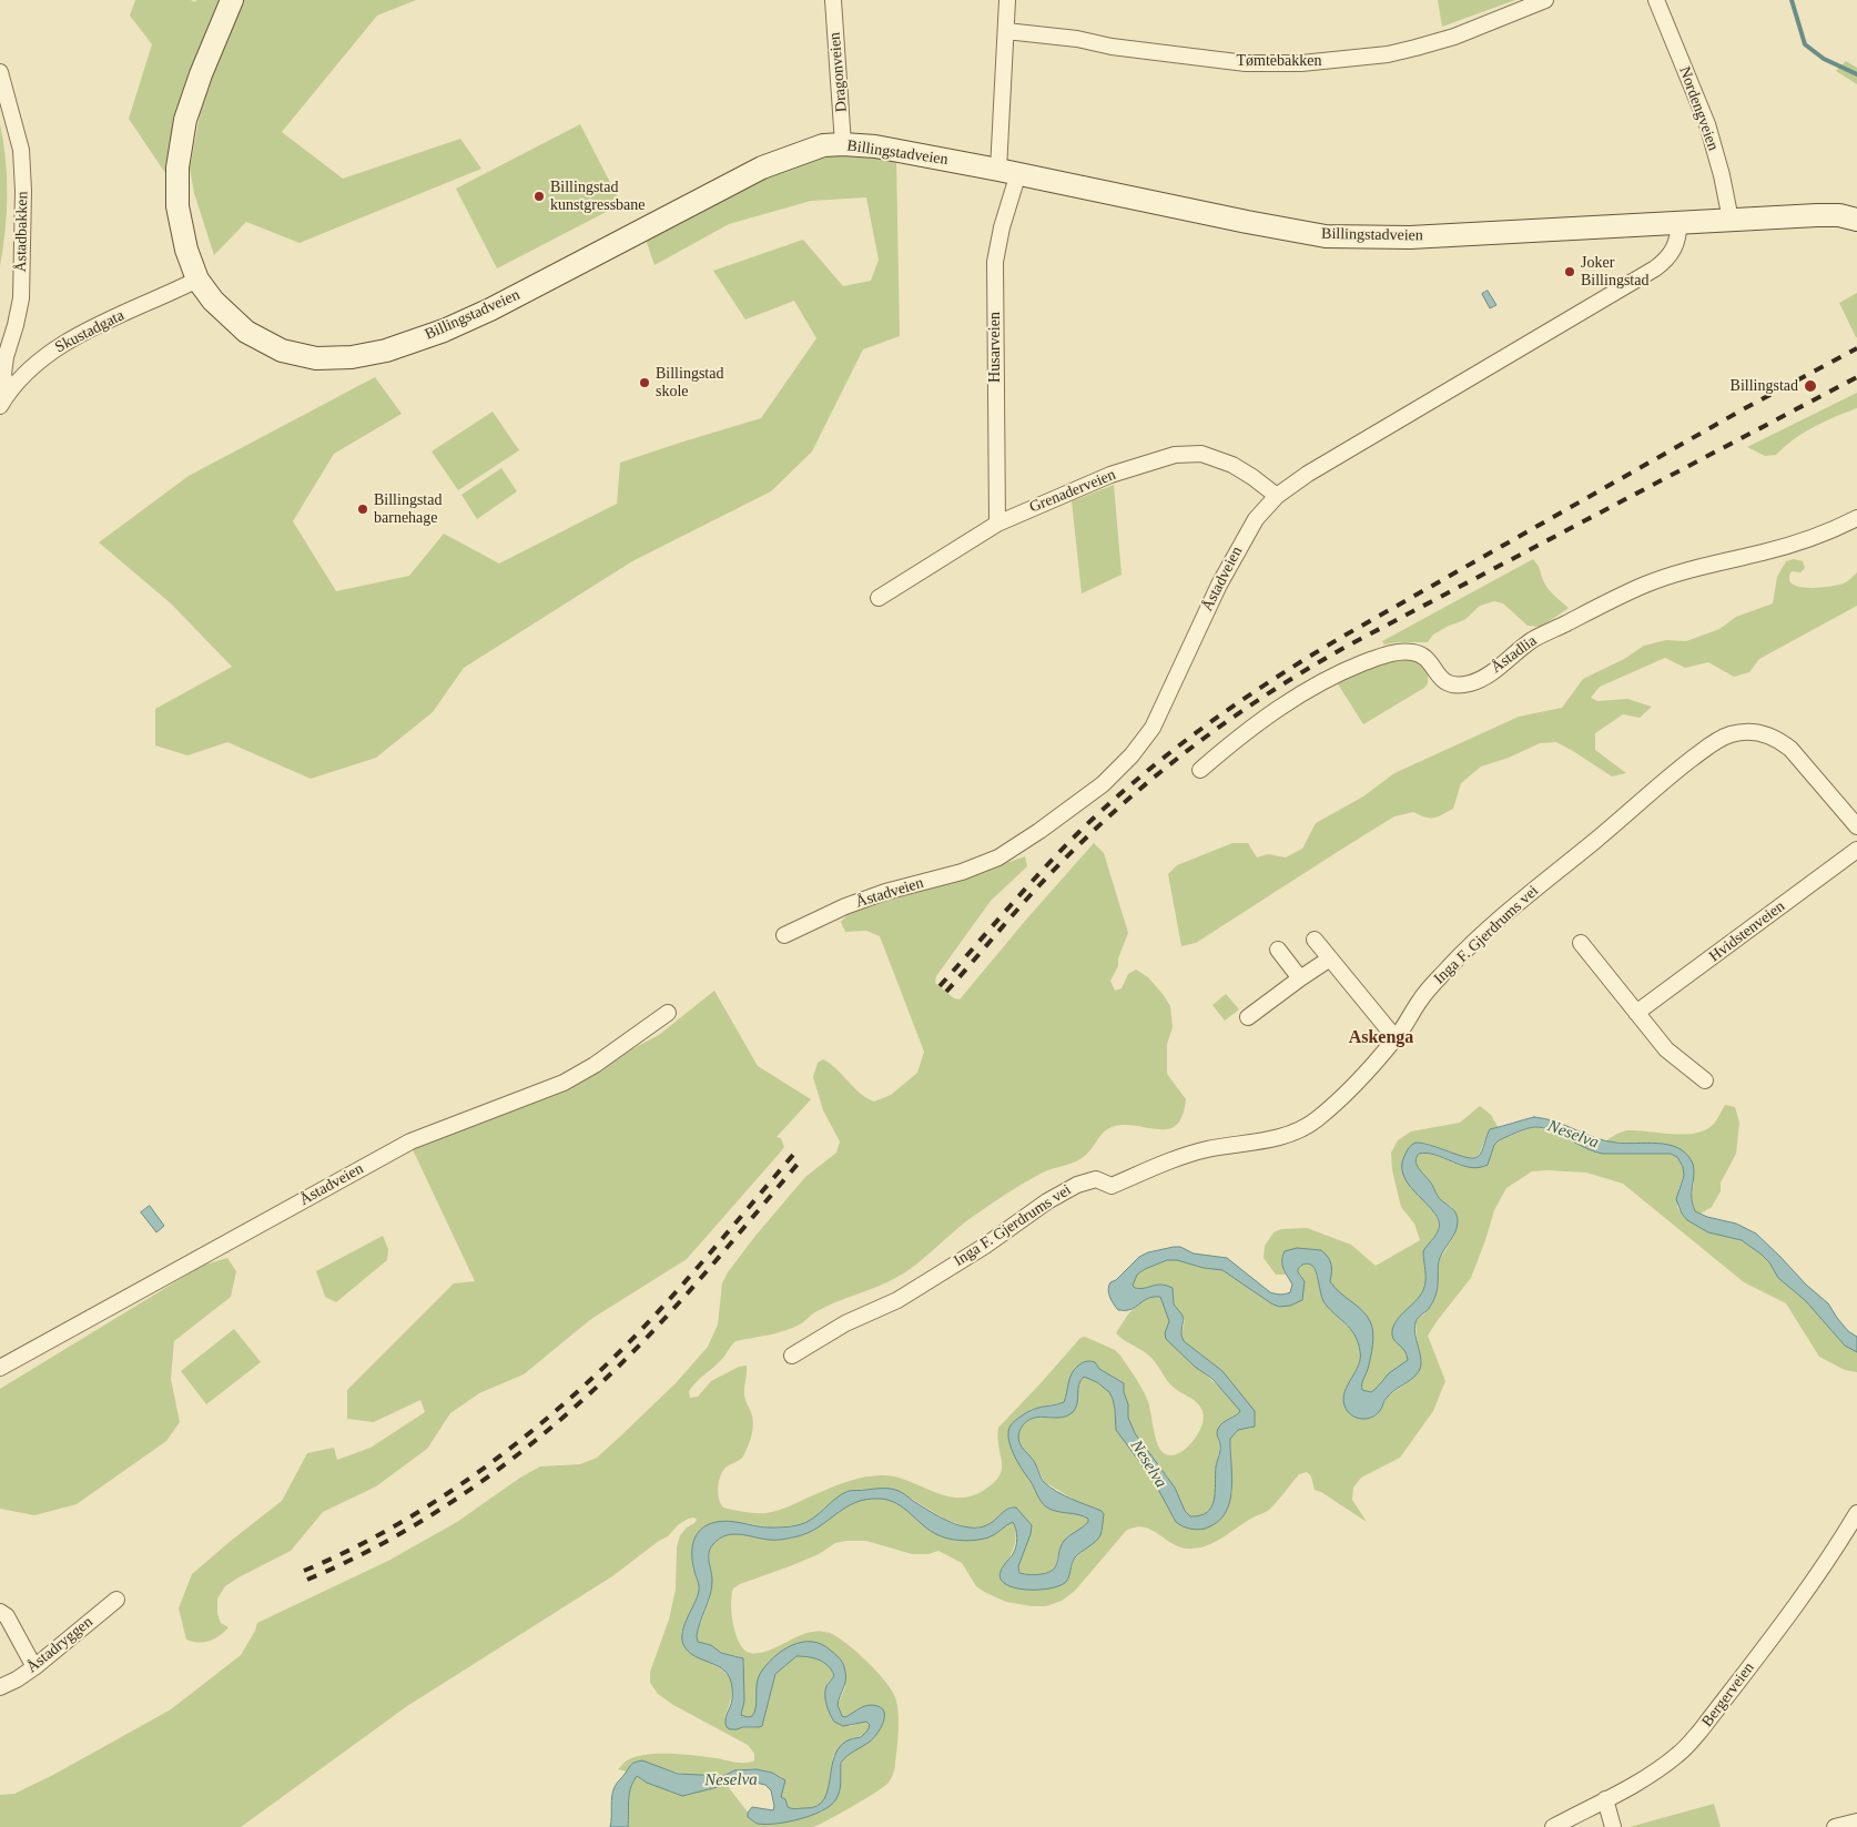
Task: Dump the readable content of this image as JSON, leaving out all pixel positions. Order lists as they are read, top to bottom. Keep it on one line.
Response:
{"streets":{"main road":["Billingstadveien"],"street":["Tømtebakken","Dragonveien","Nordengveien","Åstadbakken","Skustadgata","Husarveien","Grenaderveien","Åstadveien","Åstadlia","Hvidstenveien","Inga F. Gjerdrums vei","Åstadryggen","Bergerveien"]},"crossings":[["Tømtebakken","Husarveien"],["Dragonveien","Billingstadveien"],["Nordengveien","Billingstadveien"],["Billingstadveien","Skustadgata"],["Billingstadveien","Husarveien"],["Billingstadveien","Åstadveien"],["Åstadbakken","Skustadgata"],["Husarveien","Grenaderveien"],["Grenaderveien","Åstadveien"]],"districts":["Askenga"],"water":["Neselva"],"places":["Billingstad kunstgressbane","Joker Billingstad","Billingstad skole","Billingstad","Billingstad barnehage"]}
